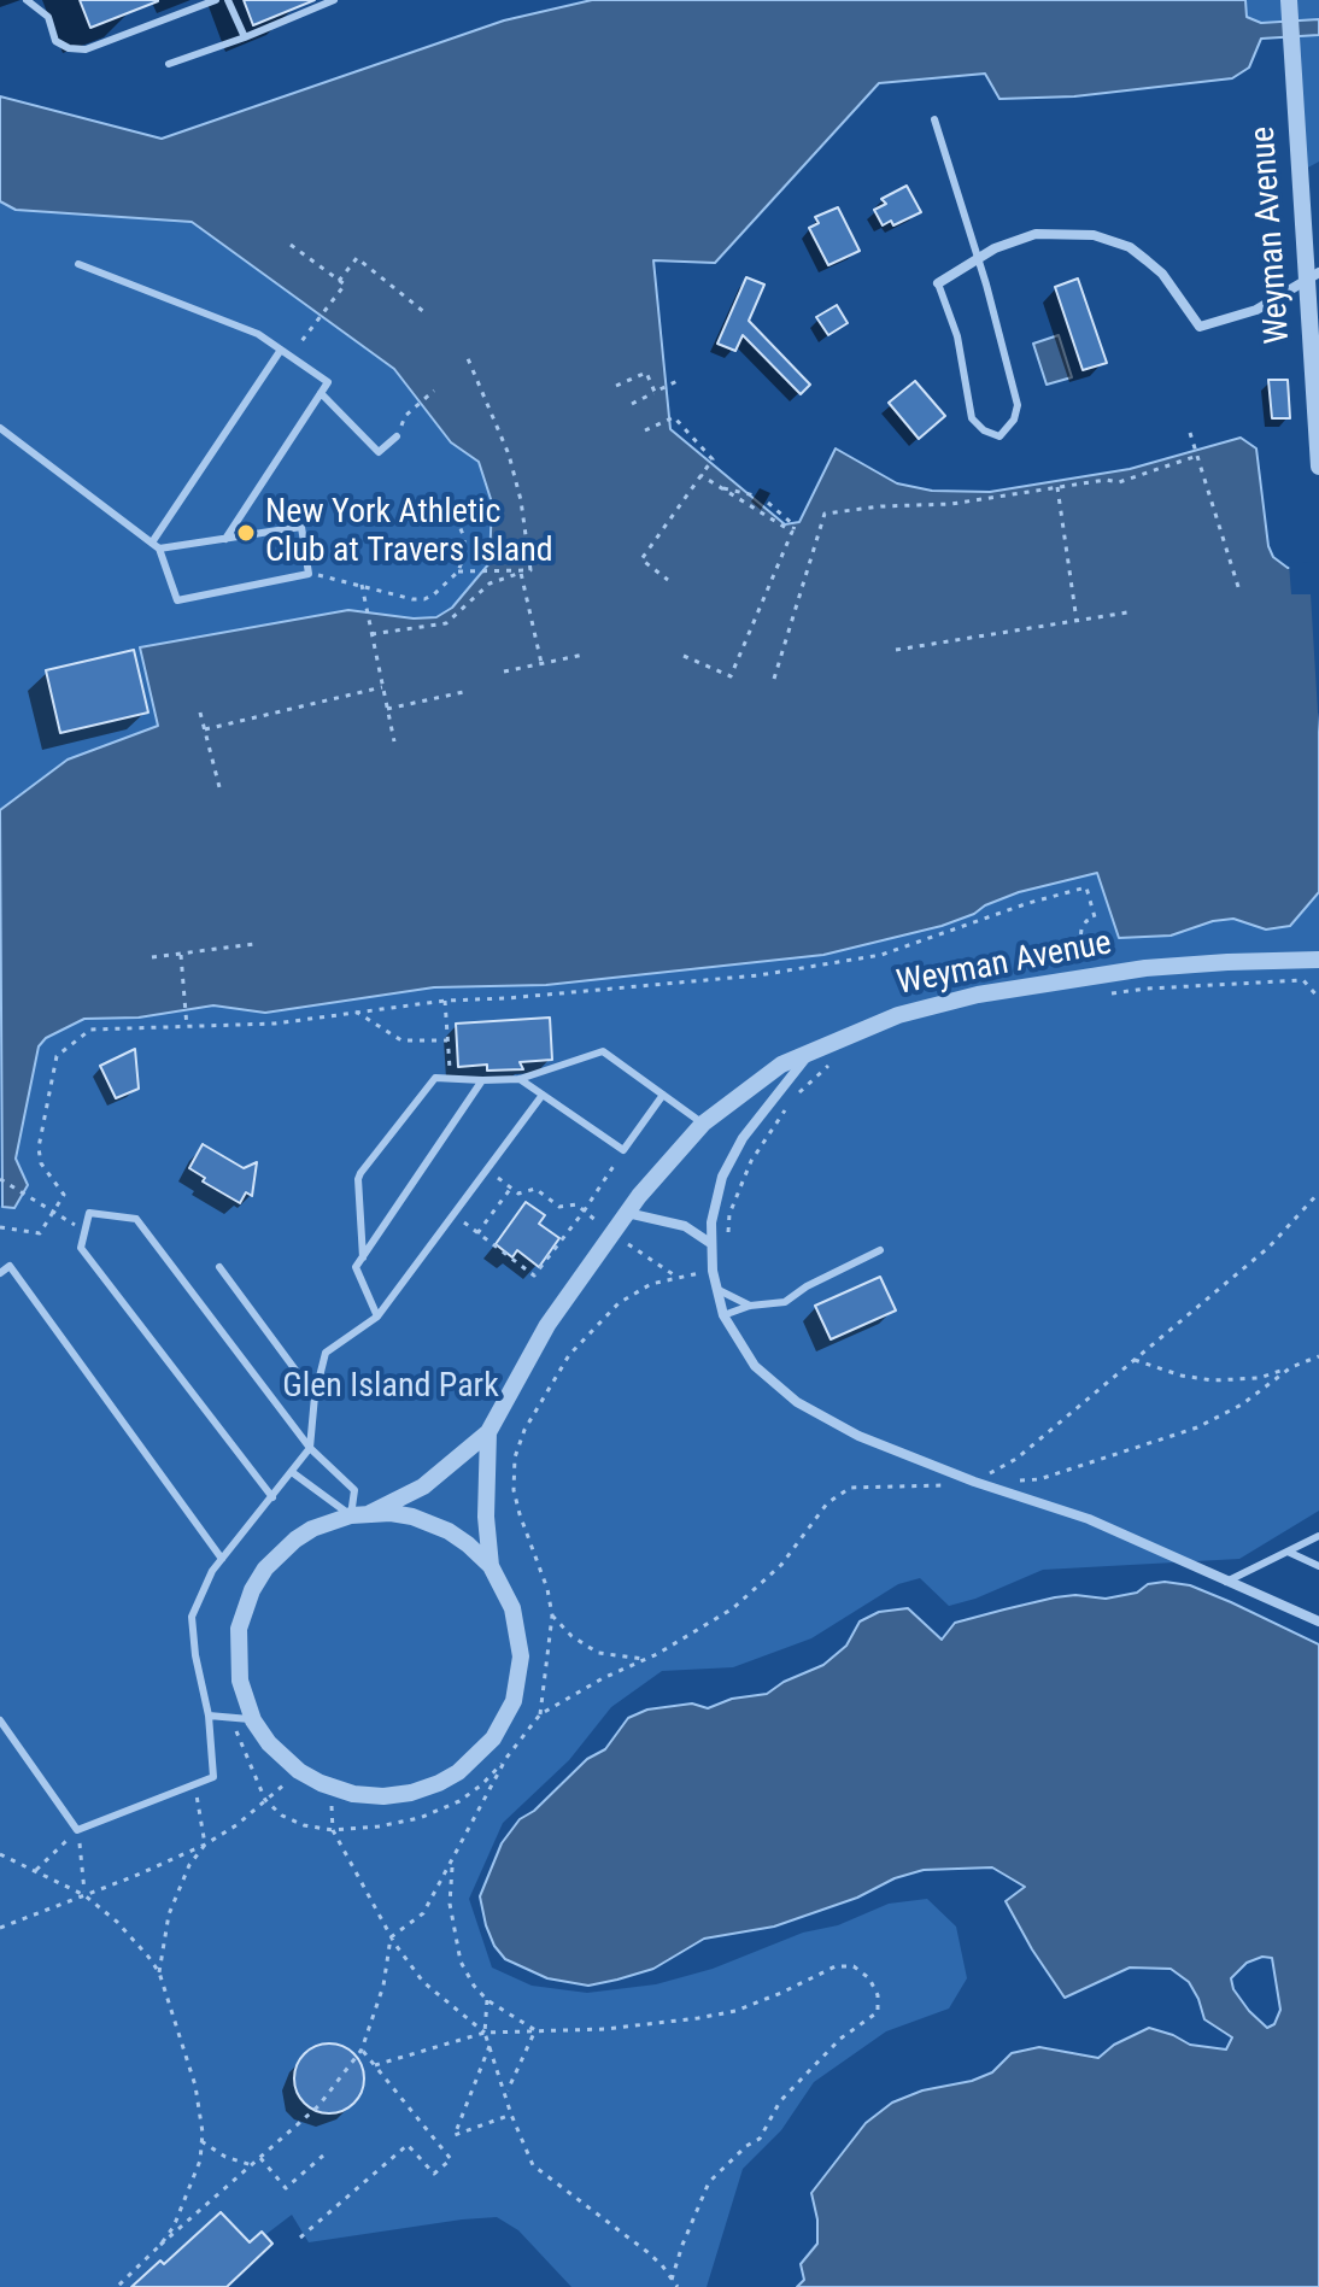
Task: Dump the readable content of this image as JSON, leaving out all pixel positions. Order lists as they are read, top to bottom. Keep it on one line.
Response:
{"streets":{"street":["Weyman Avenue"]},"parks":["Glen Island Park"],"places":["New York Athletic Club at Travers Island"]}
